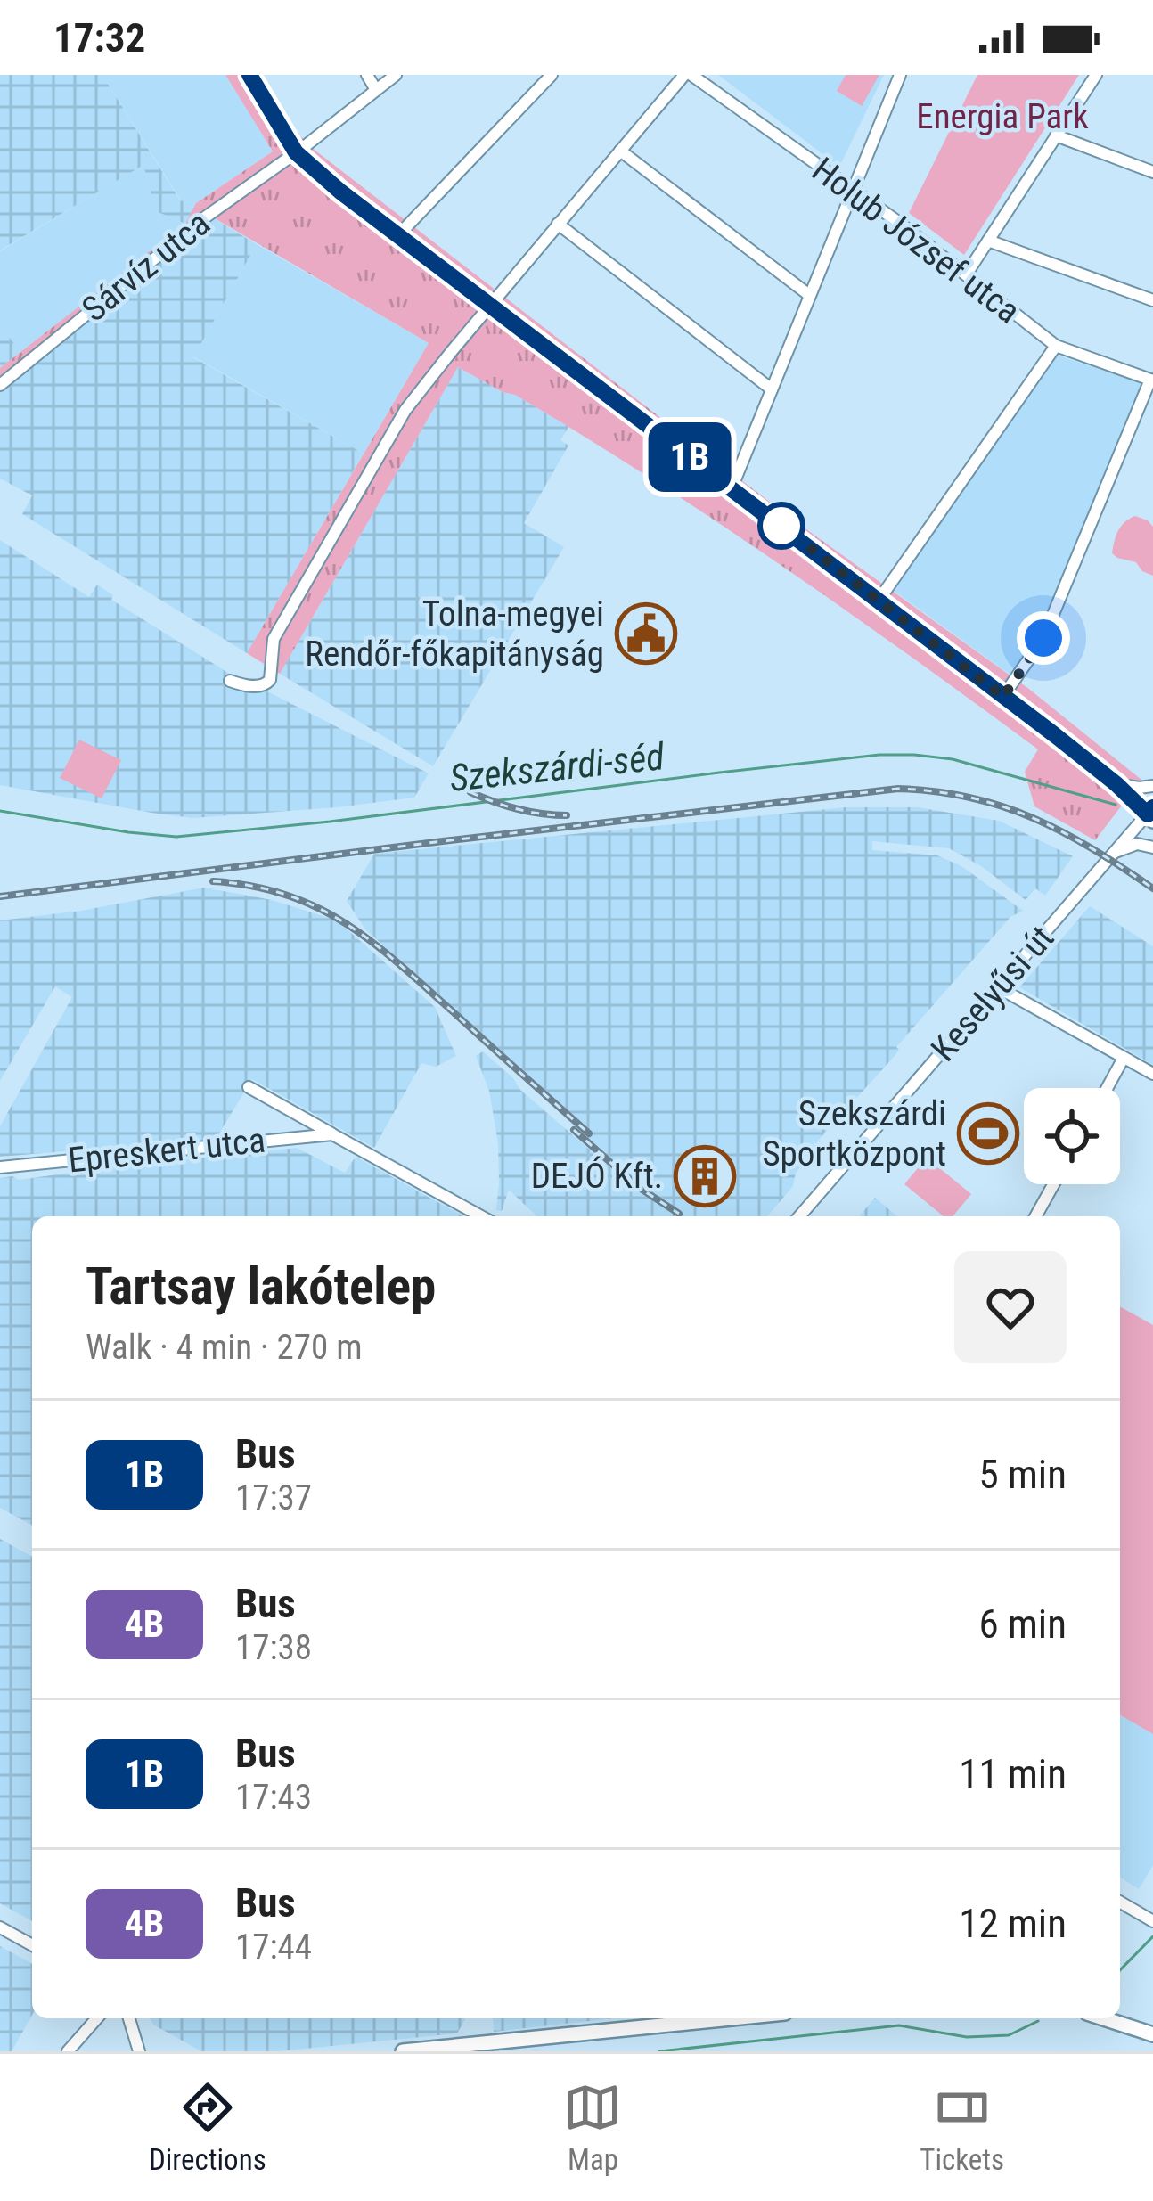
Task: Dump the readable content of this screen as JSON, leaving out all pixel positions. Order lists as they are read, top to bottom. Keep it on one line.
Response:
{"streets":{"street":["Holub József utca","Sárvíz utca","Keselyűsi út","Epreskert utca"]},"water":["Szekszárdi-séd"],"parks":["Energia Park"],"places":{"public building":["Tolna-megyei Rendőr-főkapitányság"],"sports":["Szekszárdi Sportközpont"],"building":["DEJÓ Kft."]},"lines":["bus line 1B"],"page":{"status":"17:32","on_map":"1B","heading":["Tartsay lakótelep","Walk · 4 min · 270 m"],"list":[{"mark":"1B","name":"Bus","note":"17:37","value":"5 min"},{"mark":"4B","name":"Bus","note":"17:38","value":"6 min"},{"mark":"1B","name":"Bus","note":"17:43","value":"11 min"},{"mark":"4B","name":"Bus","note":"17:44","value":"12 min"}],"tabs":["Directions","Map","Tickets"]}}
